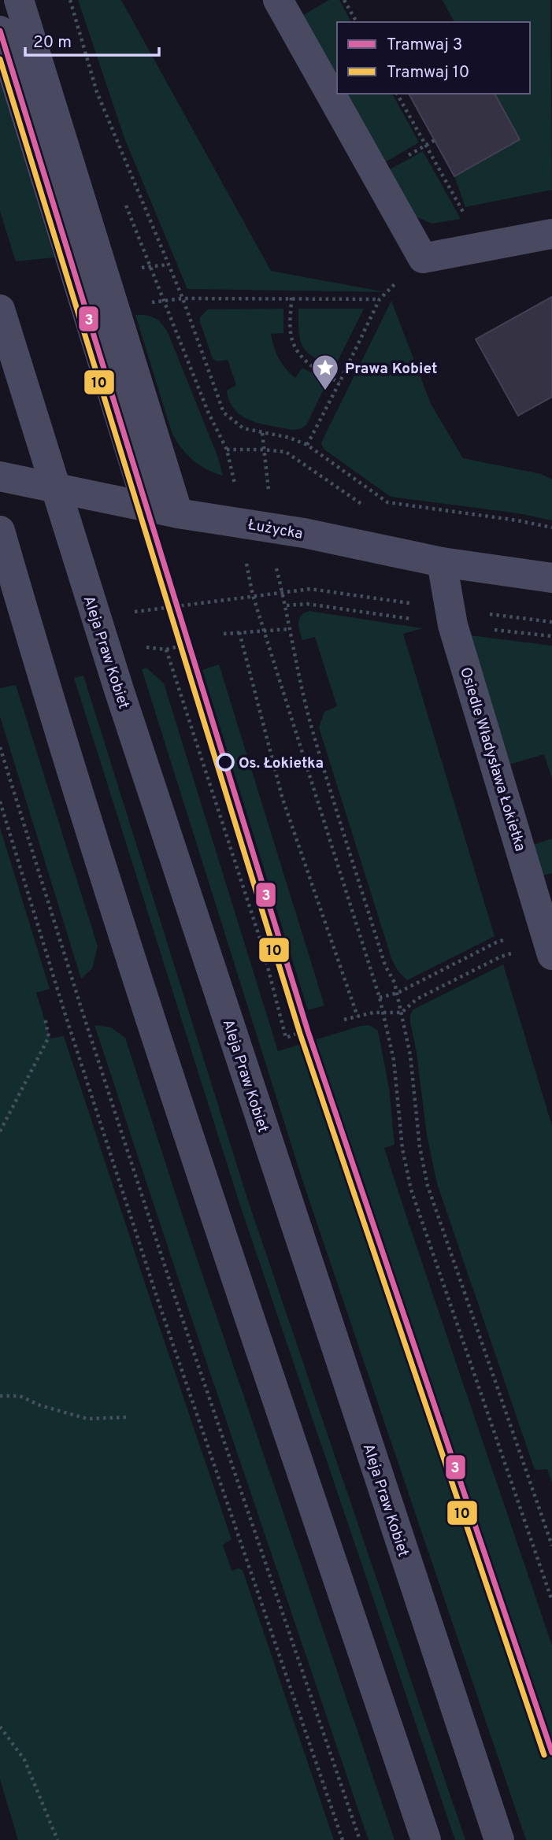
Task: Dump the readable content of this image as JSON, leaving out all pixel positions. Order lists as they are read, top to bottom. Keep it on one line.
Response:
{"streets":{"street":["Łużycka","Aleja Praw Kobiet","Osiedle Władysława Łokietka"]},"crossings":[["Łużycka","Aleja Praw Kobiet"],["Łużycka","Osiedle Władysława Łokietka"]],"places":{"place":["Prawa Kobiet"],"other":["Os. Łokietka"]},"lines":["tram line 3","tram line 10"],"legend":["Tramwaj 3","Tramwaj 10"],"scale_bar":"20 m"}
